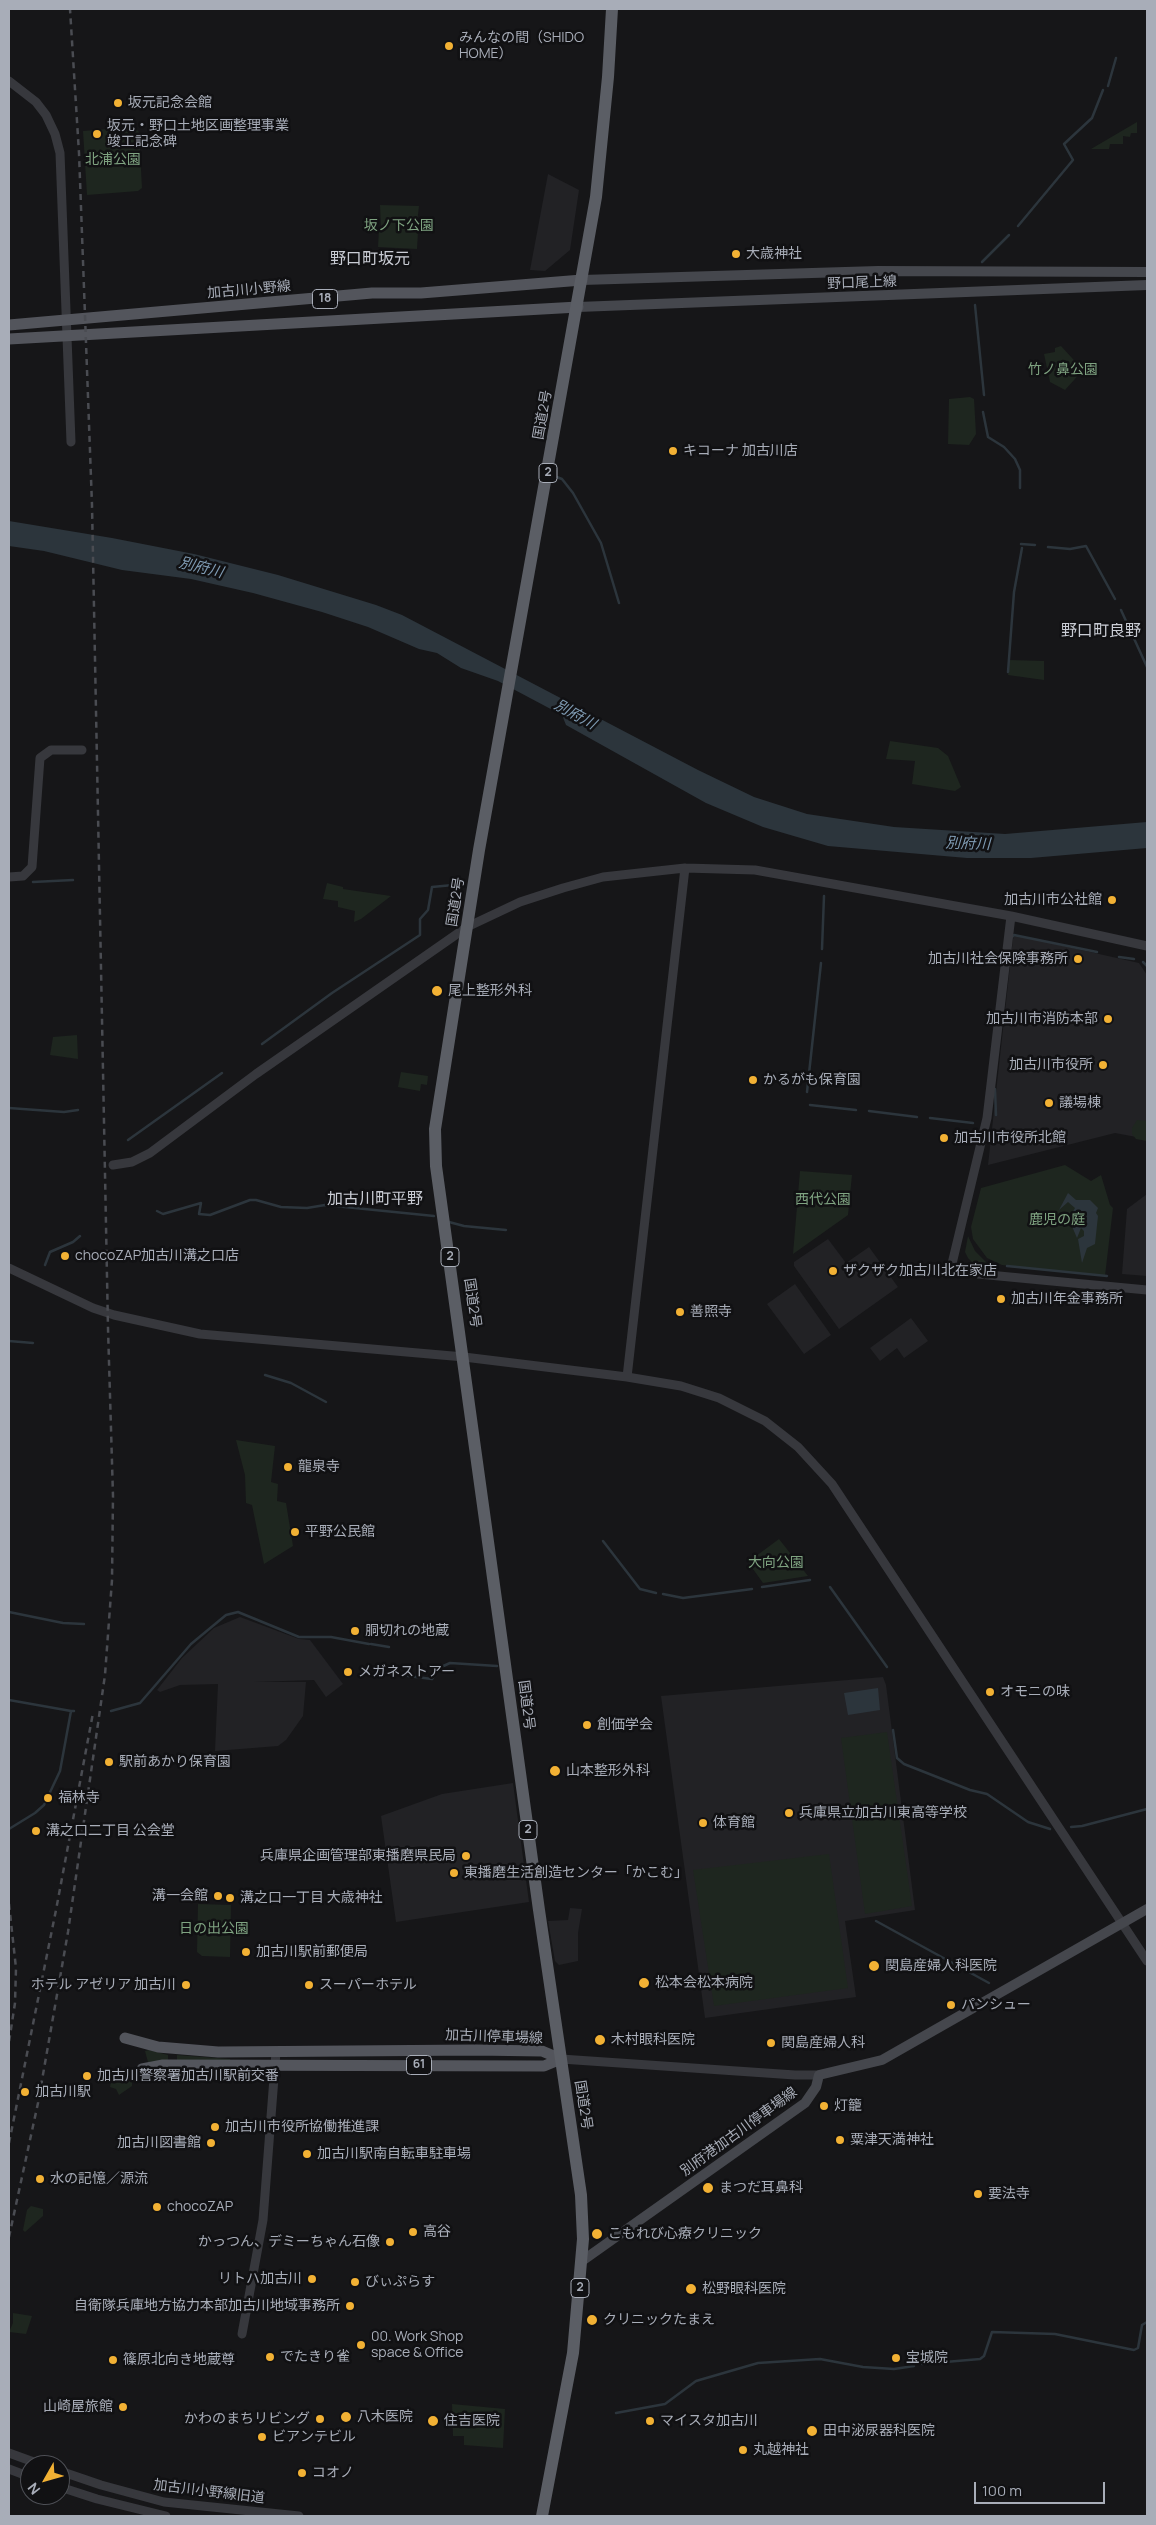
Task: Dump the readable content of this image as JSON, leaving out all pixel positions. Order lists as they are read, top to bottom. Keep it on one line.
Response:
{"streets":{"highway":["国道2号","2"],"main road":["野口尾上線","加古川小野線","18","加古川停車場線","61","別府港加古川停車場線"],"street":["加古川小野線旧道"]},"crossings":[["野口尾上線","加古川小野線"],["野口尾上線","18"],["野口尾上線","国道2号"],["加古川小野線","国道2号"],["18","国道2号"],["国道2号","加古川停車場線"],["国道2号","別府港加古川停車場線"]],"districts":["野口町坂元","野口町良野","加古川町平野"],"water":["別府川"],"parks":["北浦公園","坂ノ下公園","竹ノ鼻公園","西代公園","鹿児の庭","大向公園","日の出公園"],"places":["みんなの間（SHIDO HOME）","坂元記念会館","坂元・野口土地区画整理事業 竣工記念碑","大歳神社","キコーナ 加古川店","加古川市公社館","加古川社会保険事務所","尾上整形外科","加古川市消防本部","加古川市役所","かるがも保育園","議場棟","加古川市役所北館","chocoZAP加古川溝之口店","ザクザク加古川北在家店","加古川年金事務所","善照寺","龍泉寺","平野公民館","胴切れの地蔵","メガネストアー","オモニの味","創価学会","駅前あかり保育園","山本整形外科","福林寺","兵庫県立加古川東高等学校","体育館","溝之口二丁目 公会堂","兵庫県企画管理部東播磨県民局","東播磨生活創造センター「かこむ」","溝一会館","溝之口一丁目 大歳神社","加古川駅前郵便局","関島産婦人科医院","松本会松本病院","ホテル アゼリア 加古川","スーパーホテル","パンシュー","木村眼科医院","関島産婦人科","加古川警察署加古川駅前交番","加古川駅","灯籠","加古川市役所協働推進課","粟津天満神社","加古川図書館","加古川駅南自転車駐車場","水の記憶／源流","まつだ耳鼻科","要法寺","chocoZAP","高谷","こもれび心療クリニック","かっつん、デミーちゃん石像","リトハ加古川","びぃぷらす","松野眼科医院","自衛隊兵庫地方協力本部加古川地域事務所","クリニックたまえ","00. Work Shop space & Office","でたきり雀","宝城院","篠原北向き地蔵尊","山崎屋旅館","八木医院","かわのまちリビング","住吉医院","マイスタ加古川","田中泌尿器科医院","ビアンテビル","丸越神社","コオノ"],"scale_bar":"100 m","north":"bottom left"}
